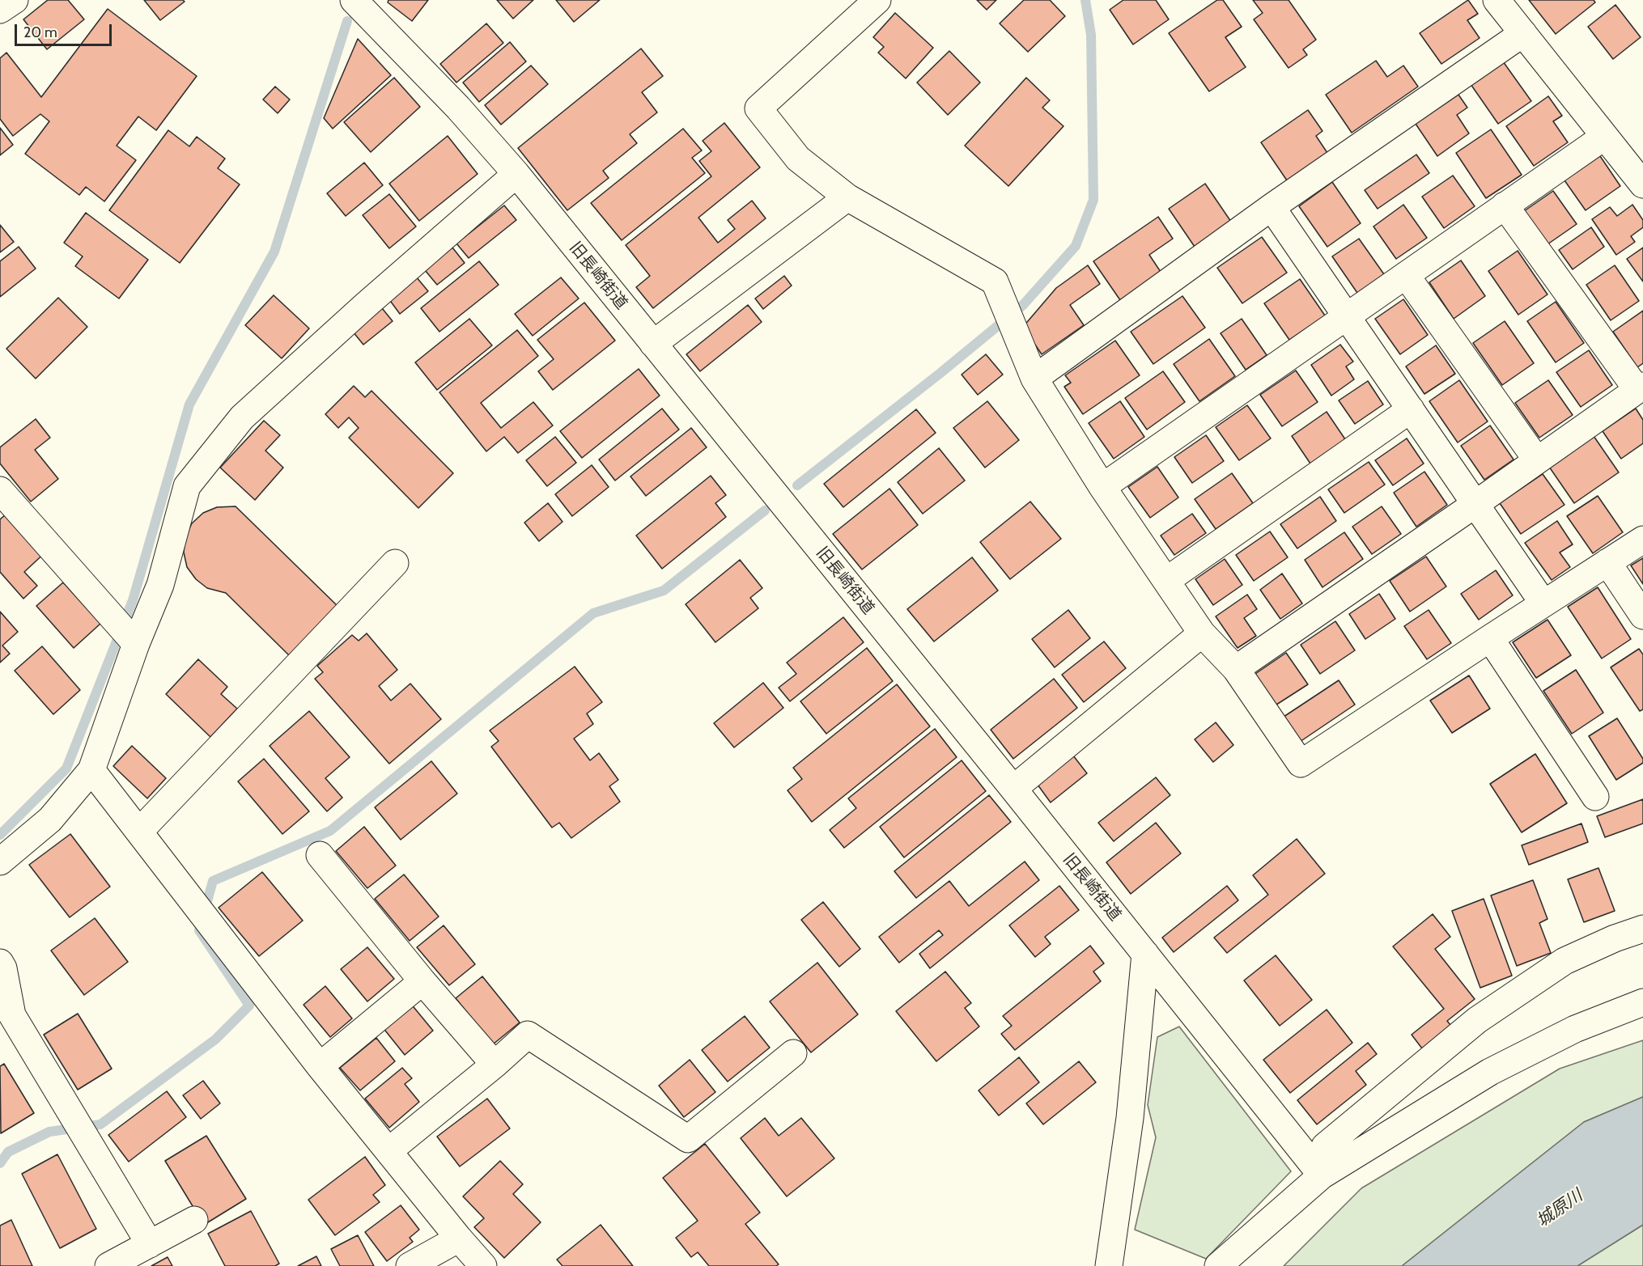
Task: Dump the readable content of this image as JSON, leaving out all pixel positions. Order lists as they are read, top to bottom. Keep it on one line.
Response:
{"streets":{"street":["旧長崎街道"]},"water":["城原川"],"scale_bar":"20 m"}
